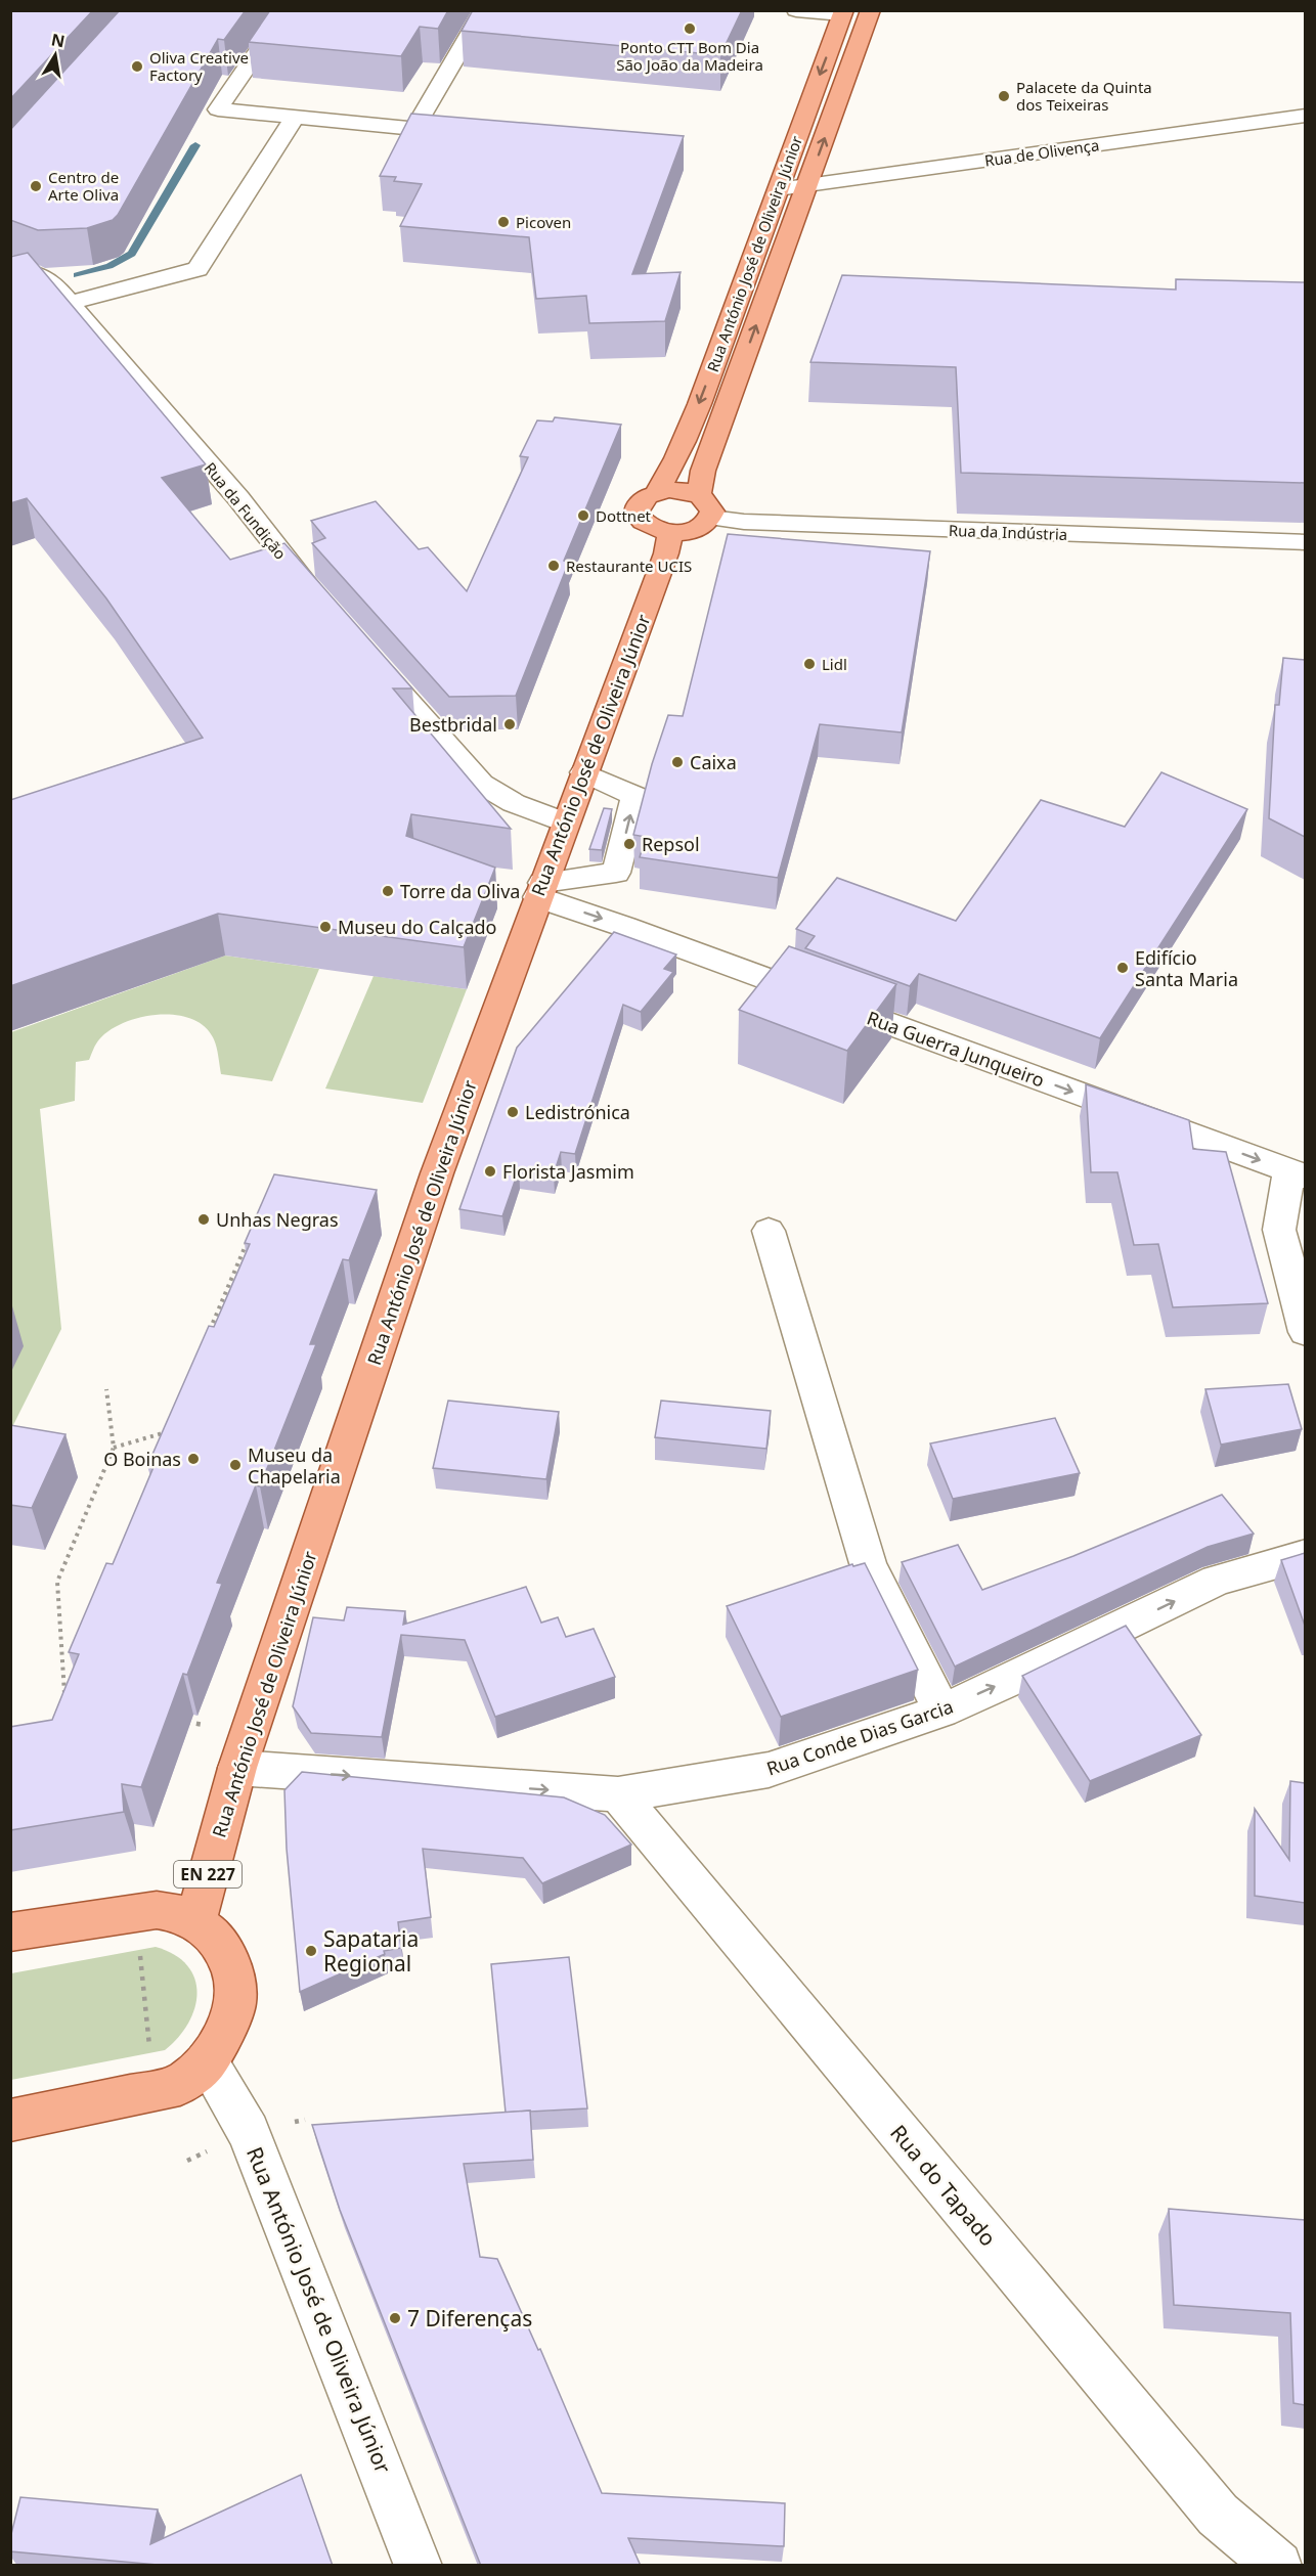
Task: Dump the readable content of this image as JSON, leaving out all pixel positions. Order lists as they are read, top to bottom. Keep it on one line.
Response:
{"streets":{"main road":["Rua António José de Oliveira Júnior","EN 227"],"street":["Rua de Olivença","Rua da Fundição","Rua da Indústria","Rua Guerra Junqueiro","Rua Conde Dias Garcia","Rua do Tapado"]},"crossings":[["Rua de Olivença","Rua António José de Oliveira Júnior"],["Rua António José de Oliveira Júnior","Rua Guerra Junqueiro"],["Rua António José de Oliveira Júnior","Rua Conde Dias Garcia"],["Rua Conde Dias Garcia","Rua do Tapado"]],"one_way":["Rua Guerra Junqueiro","Rua Conde Dias Garcia"],"places":["Ponto CTT Bom Dia São João da Madeira","Oliva Creative Factory","Palacete da Quinta dos Teixeiras","Centro de Arte Oliva","Picoven","Dottnet","Restaurante UCIS","Lidl","Bestbridal","Caixa","Repsol","Torre da Oliva","Museu do Calçado","Edifício Santa Maria","Ledistrónica","Florista Jasmim","Unhas Negras","O Boinas","Museu da Chapelaria","Sapataria Regional","7 Diferenças"],"north":"top"}
